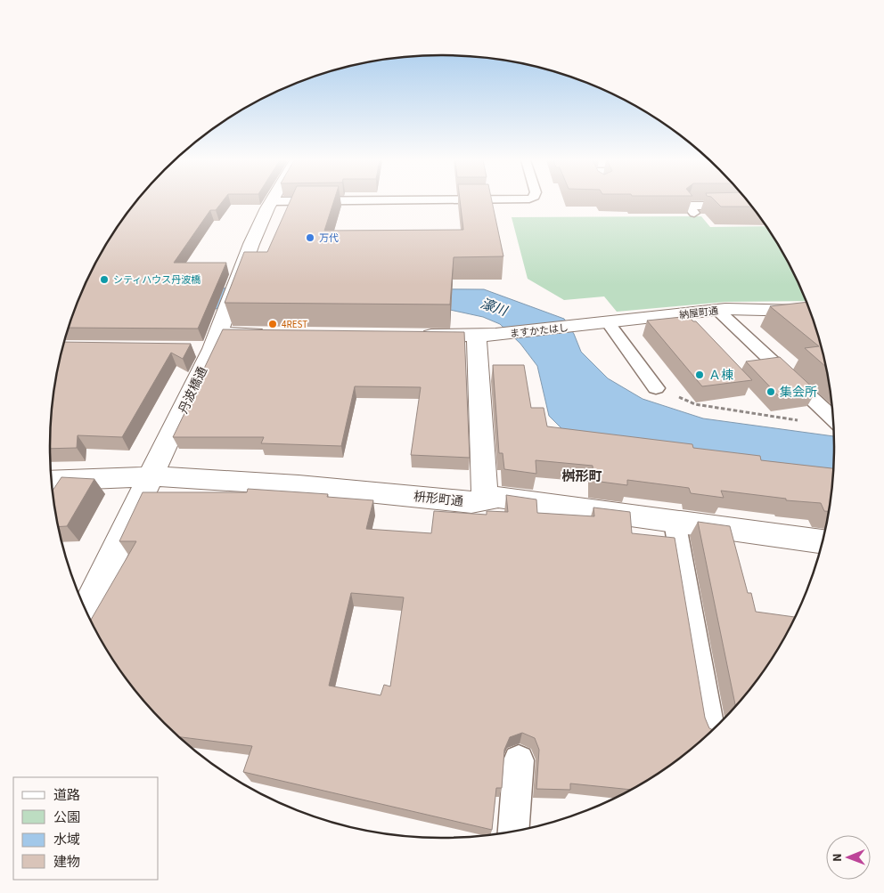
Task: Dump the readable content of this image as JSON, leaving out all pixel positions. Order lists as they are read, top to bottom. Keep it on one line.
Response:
{"streets":{"street":["納屋町通","ますかたはし","丹波橋通","枡形町通"]},"crossings":[["納屋町通","ますかたはし"],["丹波橋通","枡形町通"]],"districts":["桝形町"],"water":["濠川"],"places":["万代","シティハウス丹波橋","4REST","Ａ棟","集会所"],"legend":["道路","公園","水域","建物"],"north":"left"}
